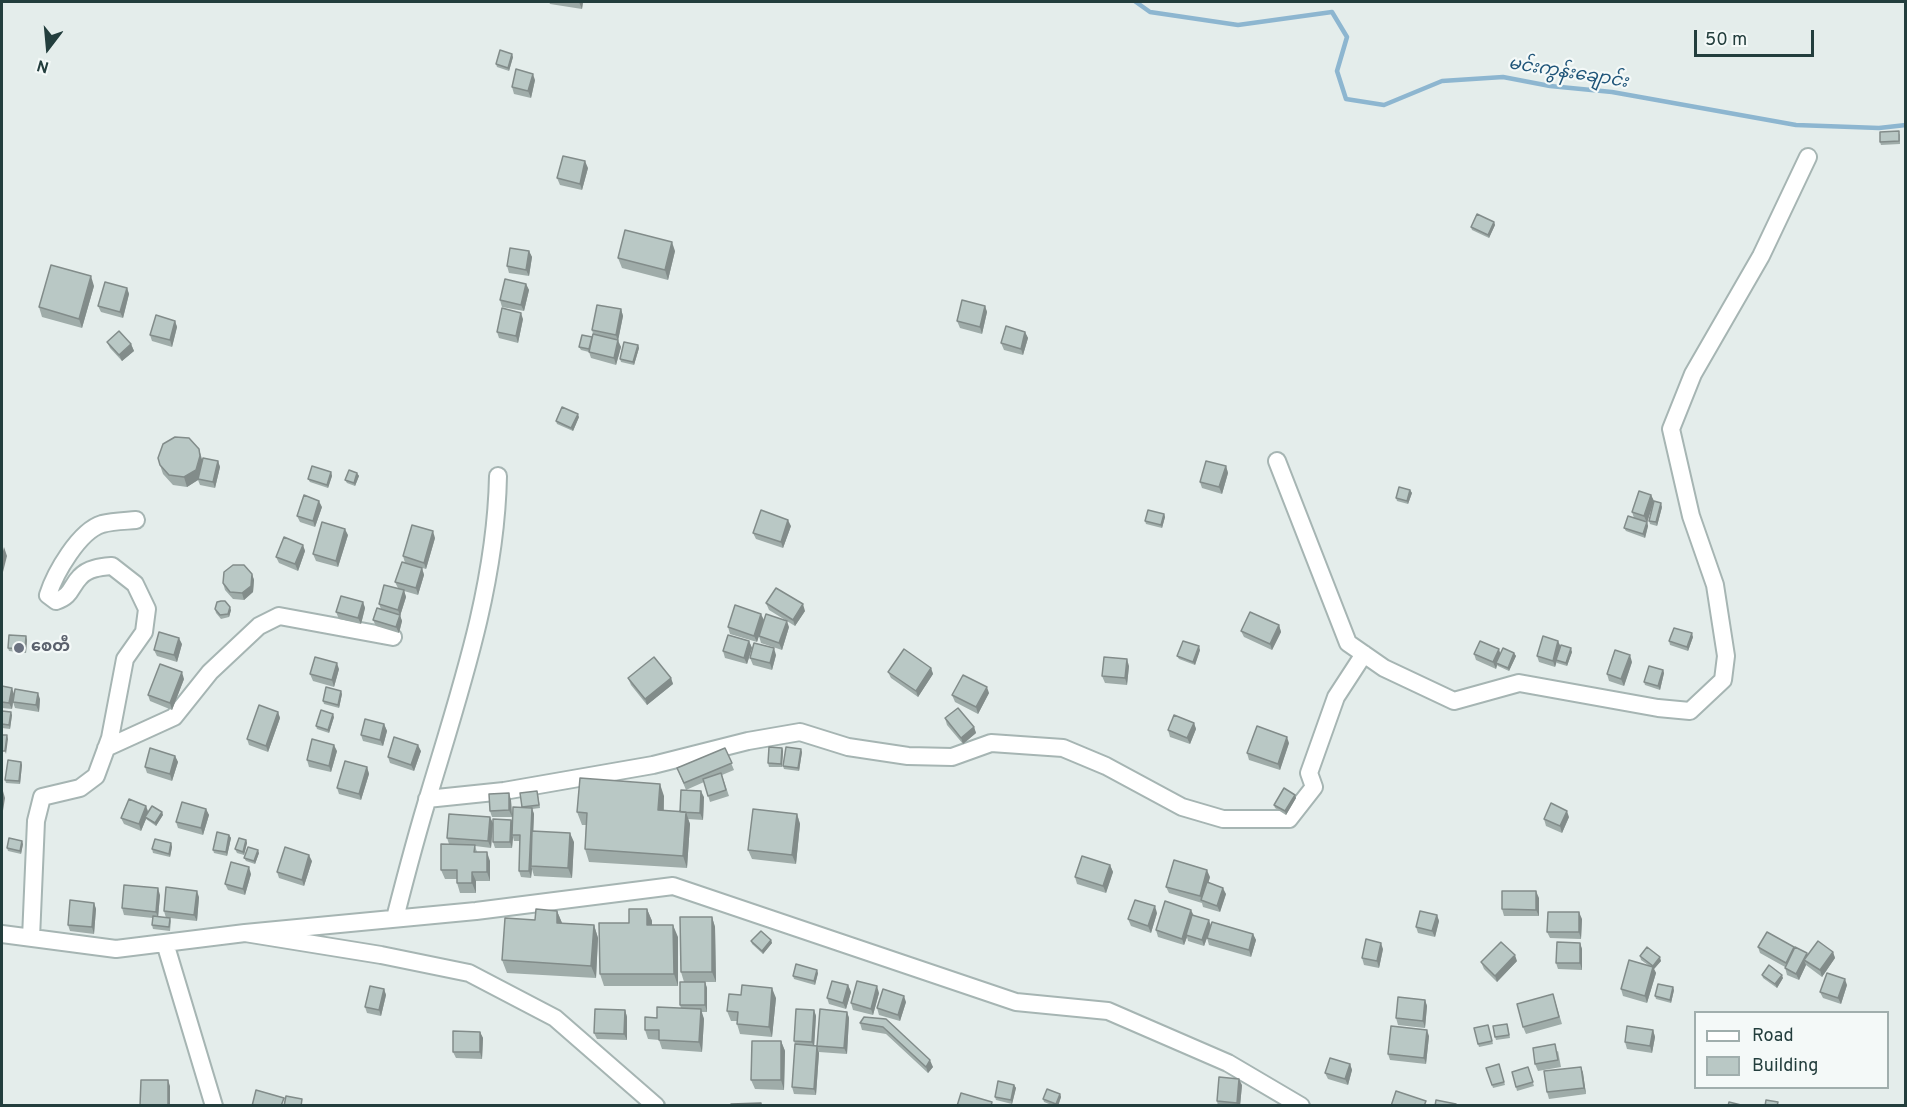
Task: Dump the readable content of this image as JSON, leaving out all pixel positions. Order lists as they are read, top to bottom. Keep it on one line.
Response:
{"water":["မင်းကွန်းချောင်း"],"places":["စေတီ"],"legend":["Road","Building"],"scale_bar":"50 m","north":"bottom"}
